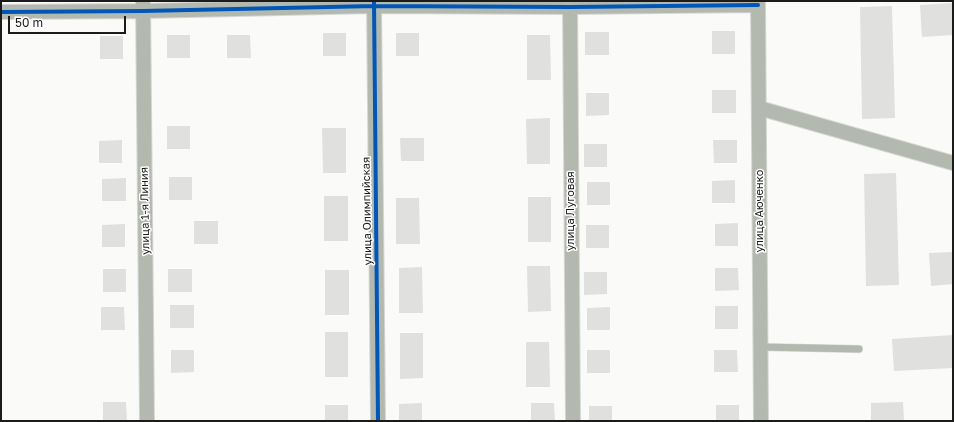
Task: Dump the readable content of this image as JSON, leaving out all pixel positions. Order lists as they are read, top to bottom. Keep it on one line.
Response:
{"streets":{"street":["улица 1-я Линия","улица Олимпийская","улица Луговая","улица Аюченко"]},"scale_bar":"50 m"}
